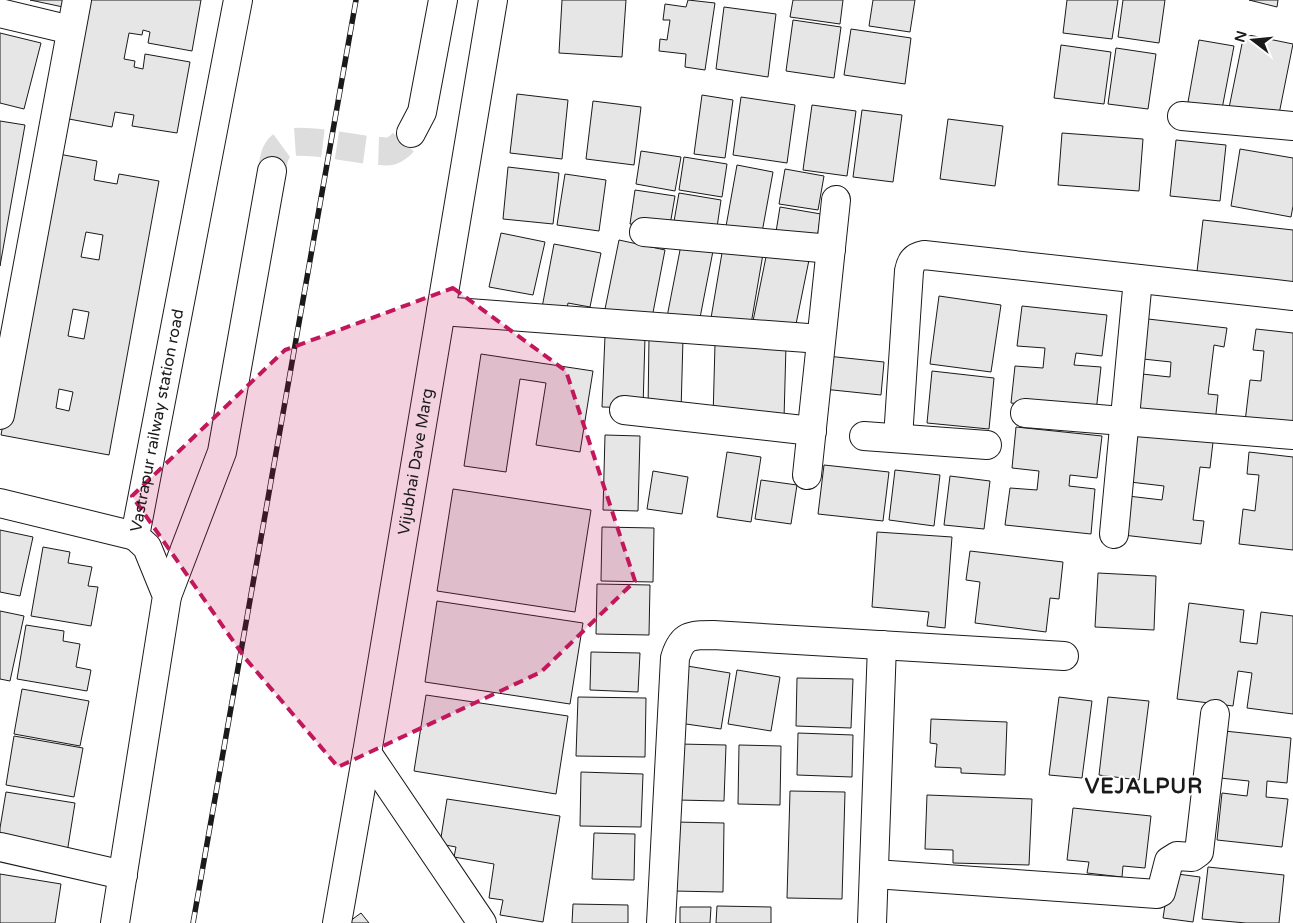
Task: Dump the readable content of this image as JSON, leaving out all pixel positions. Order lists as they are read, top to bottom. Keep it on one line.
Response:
{"streets":{"street":["Vastrapur railway station road","Vijubhai Dave Marg"]},"districts":["VEJALPUR"],"north":"left"}
